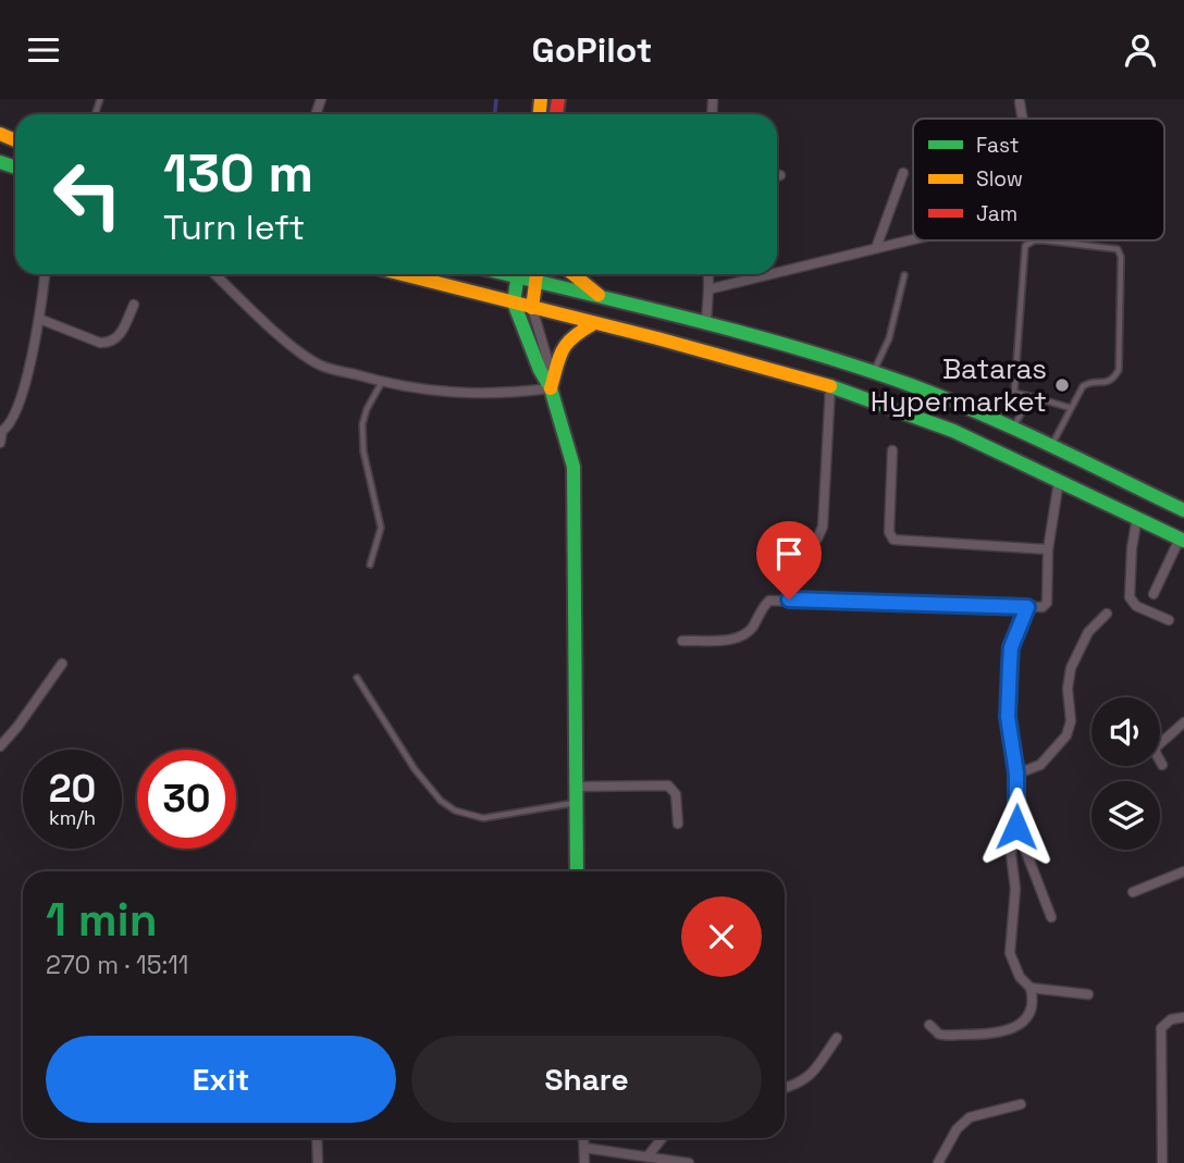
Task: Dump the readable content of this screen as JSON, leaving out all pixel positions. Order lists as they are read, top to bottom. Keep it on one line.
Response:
{"places":["Bataras Hypermarket"],"legend":["Fast","Slow","Jam"],"page":{"header":"GoPilot","turn":["130 m","Turn left"],"speed":"20 km/h","limit":"30","heading":["1 min","270 m · 15:11"],"buttons":["Exit","Share"]}}
